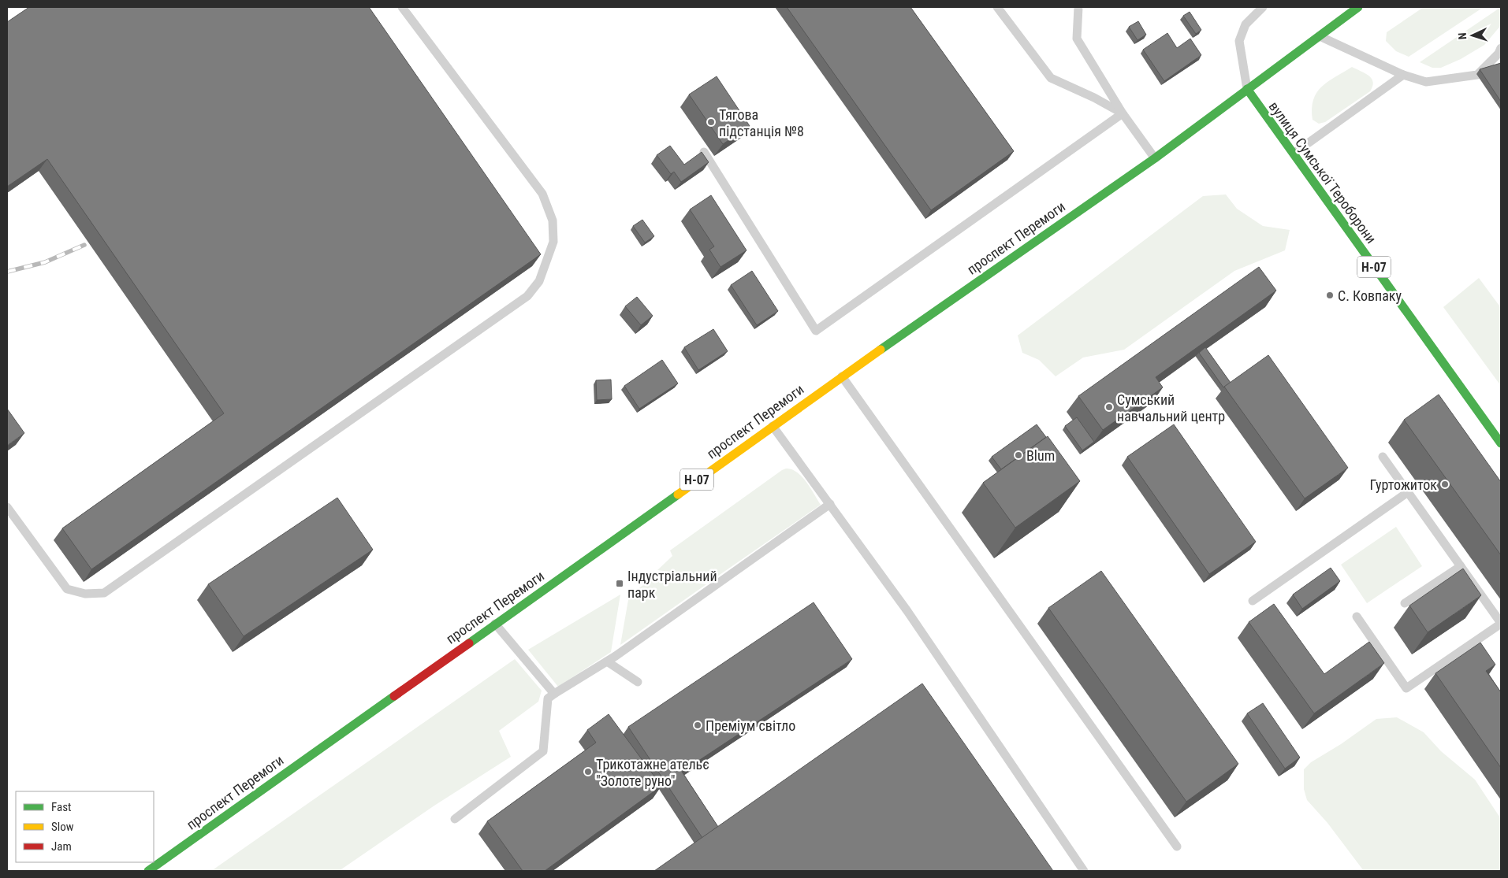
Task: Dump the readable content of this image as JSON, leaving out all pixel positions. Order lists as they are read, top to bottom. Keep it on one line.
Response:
{"streets":{"main road":["вулиця Сумської Тероборони","проспект Перемоги","Н-07"]},"crossings":[["вулиця Сумської Тероборони","проспект Перемоги"]],"places":{"other":["Тягова підстанція №8","С. Ковпаку","Сумський навчальний центр","Blum","Гуртожиток","Преміум світло","Трикотажне ательє \"Золоте руно\""],"transit":["Індустріальний парк"]},"legend":["Fast","Slow","Jam"],"north":"left"}
